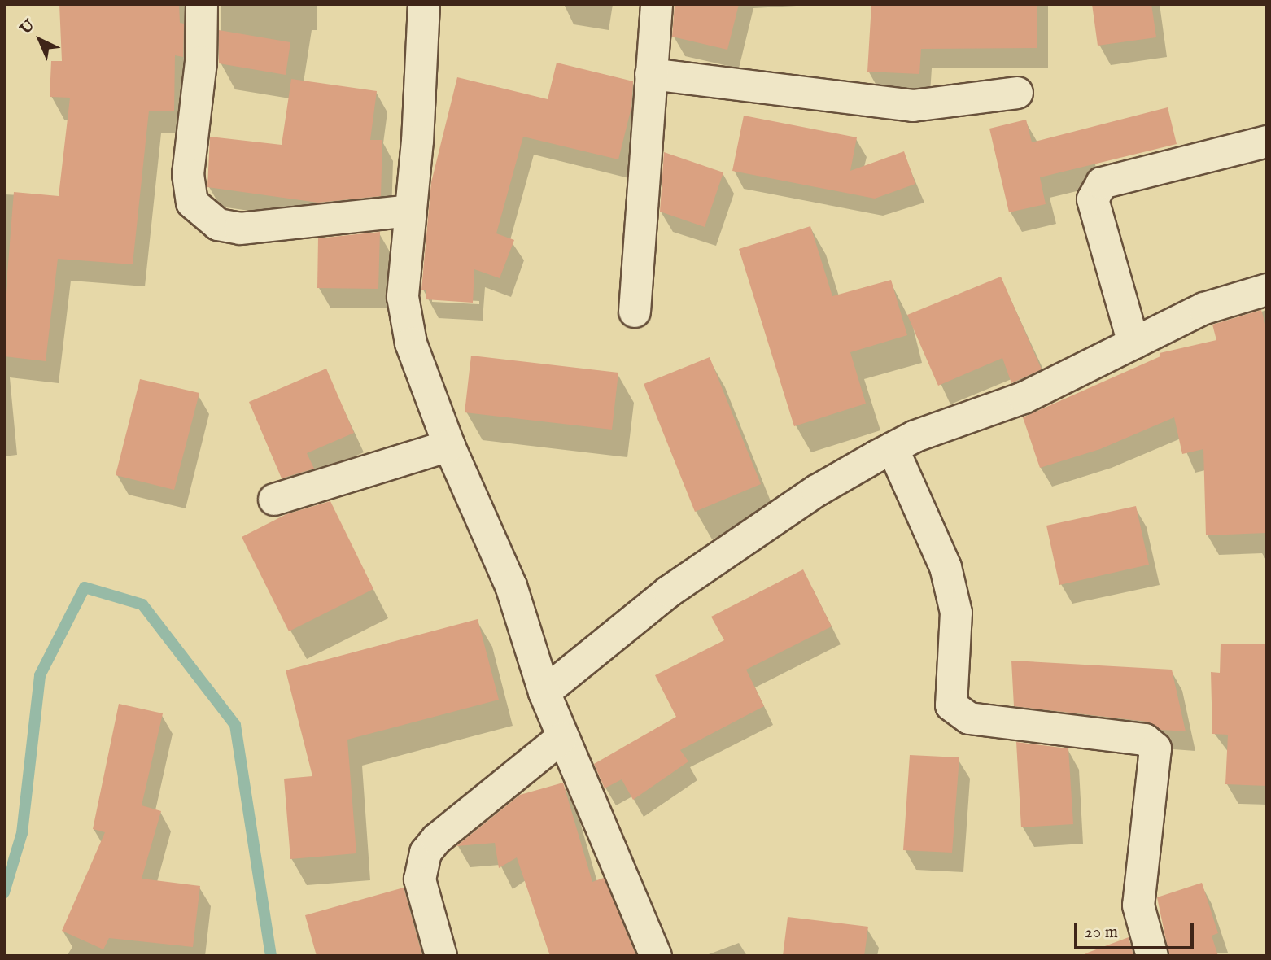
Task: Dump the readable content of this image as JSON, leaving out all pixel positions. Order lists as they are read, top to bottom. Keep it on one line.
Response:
{"scale_bar":"20 m","north":"top left"}
